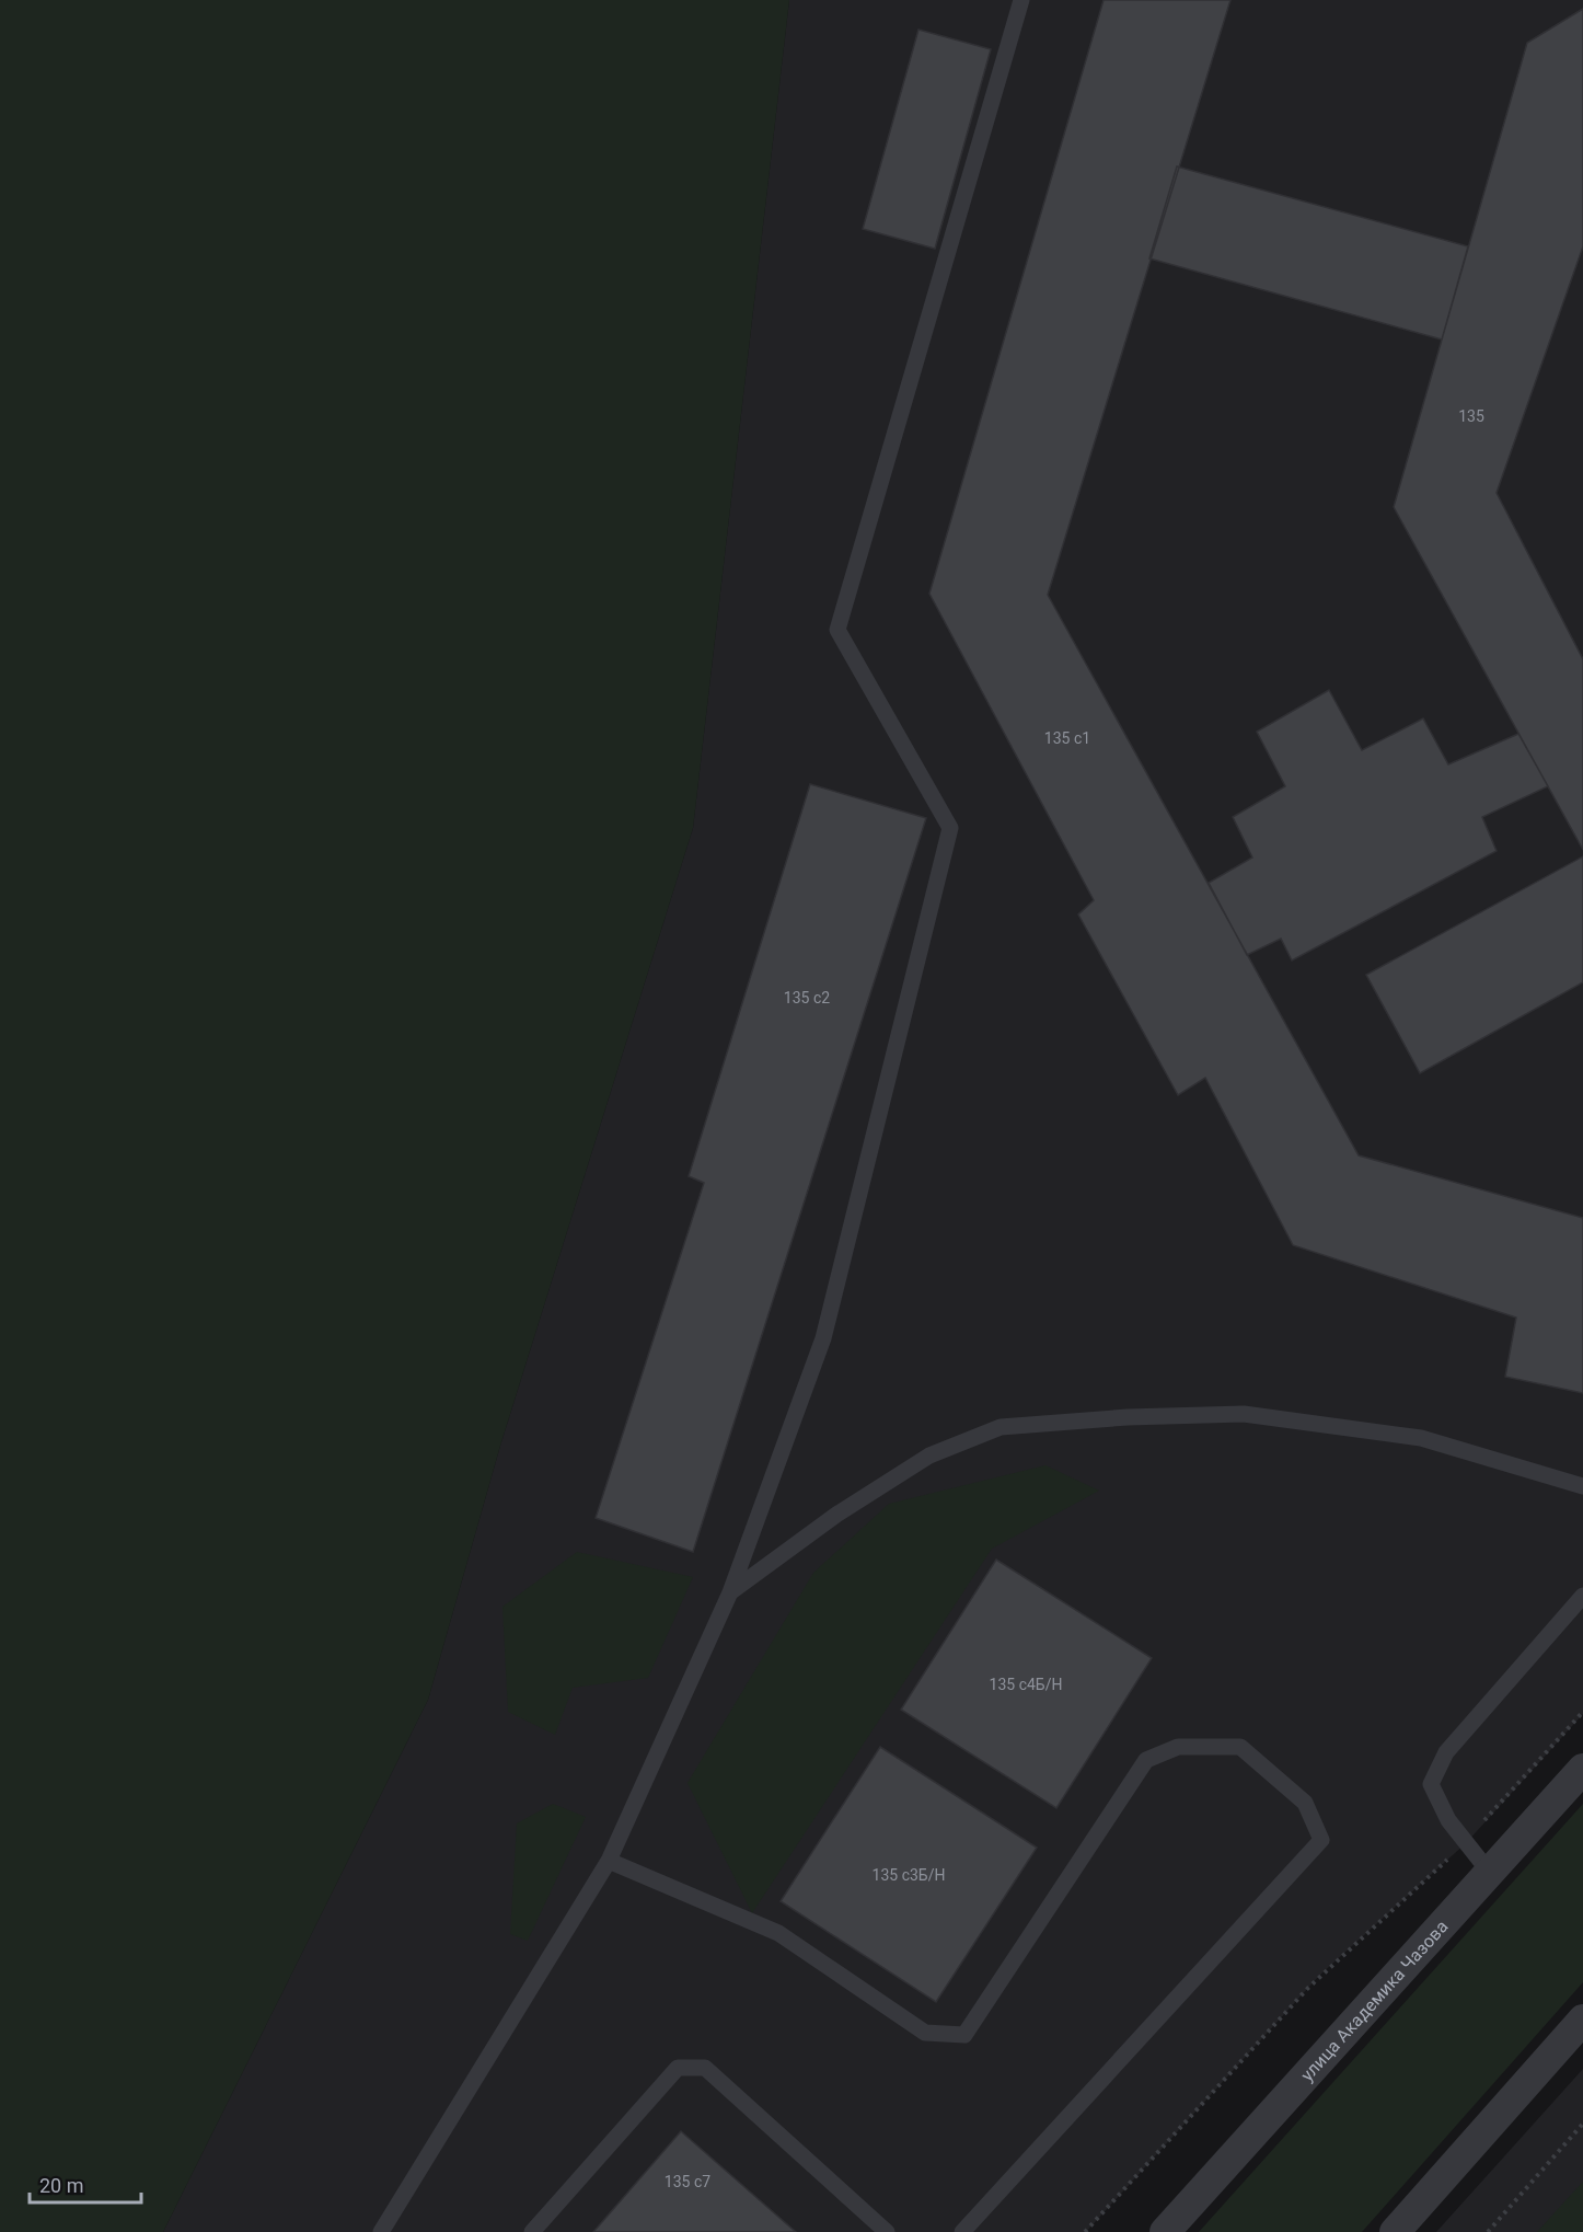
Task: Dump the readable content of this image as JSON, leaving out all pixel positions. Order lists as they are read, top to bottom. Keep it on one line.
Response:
{"streets":{"street":["улица Академика Чазова"]},"house_numbers":["135","135 с1","135 с2","135 с4Б/Н","135 с3Б/Н","135 с7"],"scale_bar":"20 m"}
